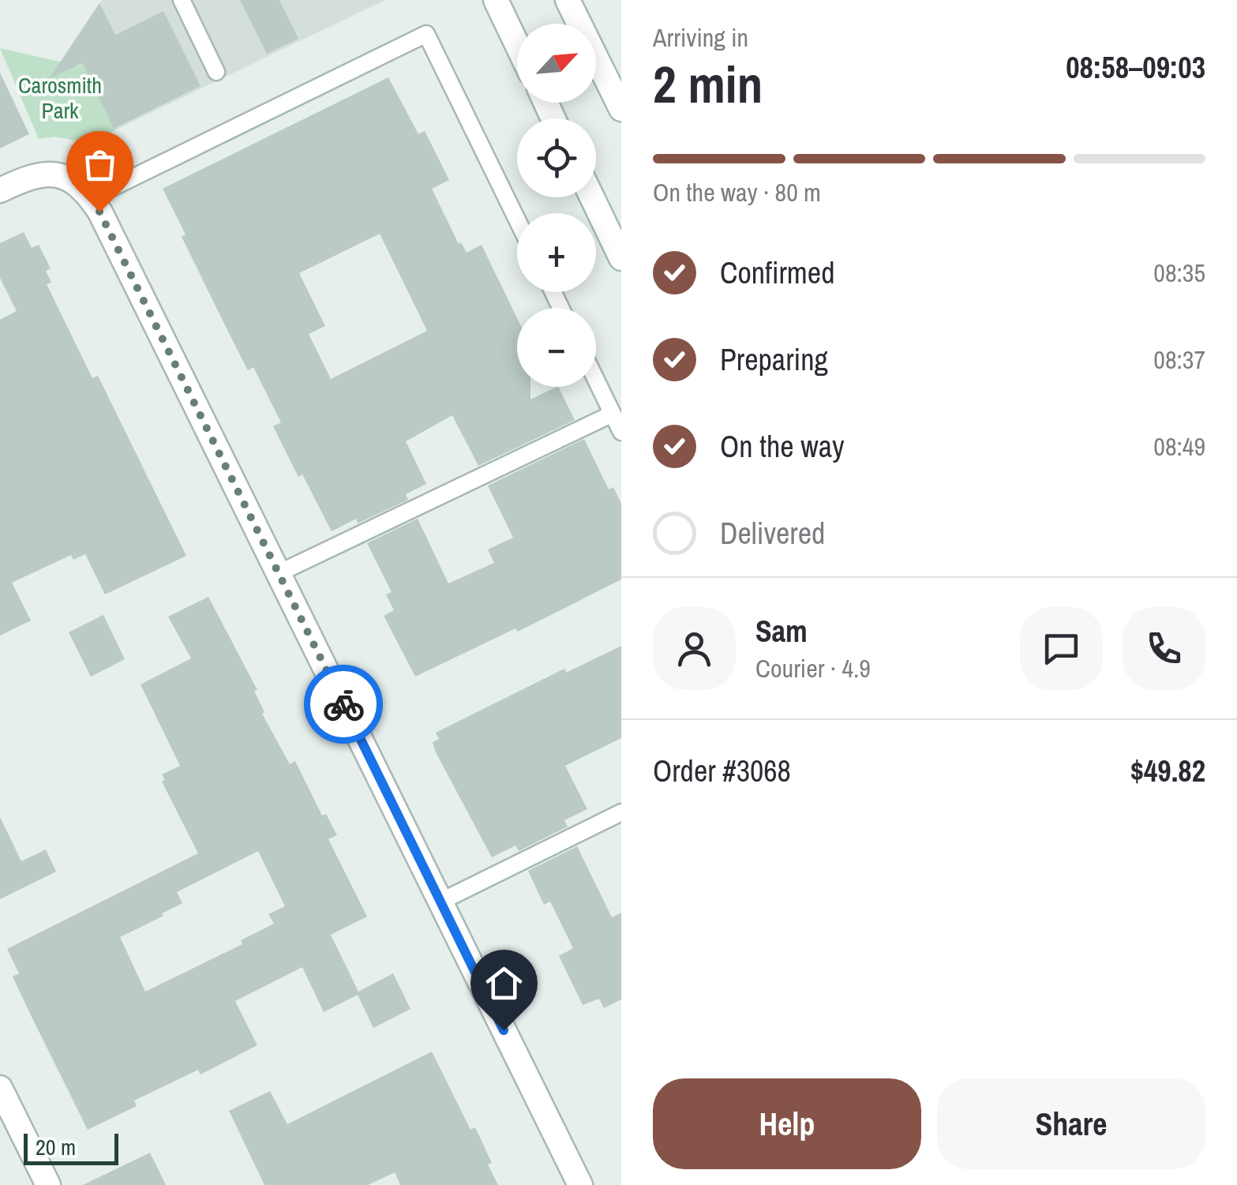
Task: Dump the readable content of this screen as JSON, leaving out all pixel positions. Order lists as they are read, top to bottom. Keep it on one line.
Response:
{"parks":["Carosmith Park"],"scale_bar":"20 m","north":"top right","page":{"heading":["2 min","Arriving in","08:58–09:03"],"panel":["Sam","Courier · 4.9","Order #3068","$49.82"],"map_buttons":["+","−"],"bar":"On the way · 80 m","list":[["Confirmed","08:35"],["Preparing","08:37"],["On the way","08:49"],"Delivered"],"buttons":["Help","Share"],"scale":"20 m"}}
